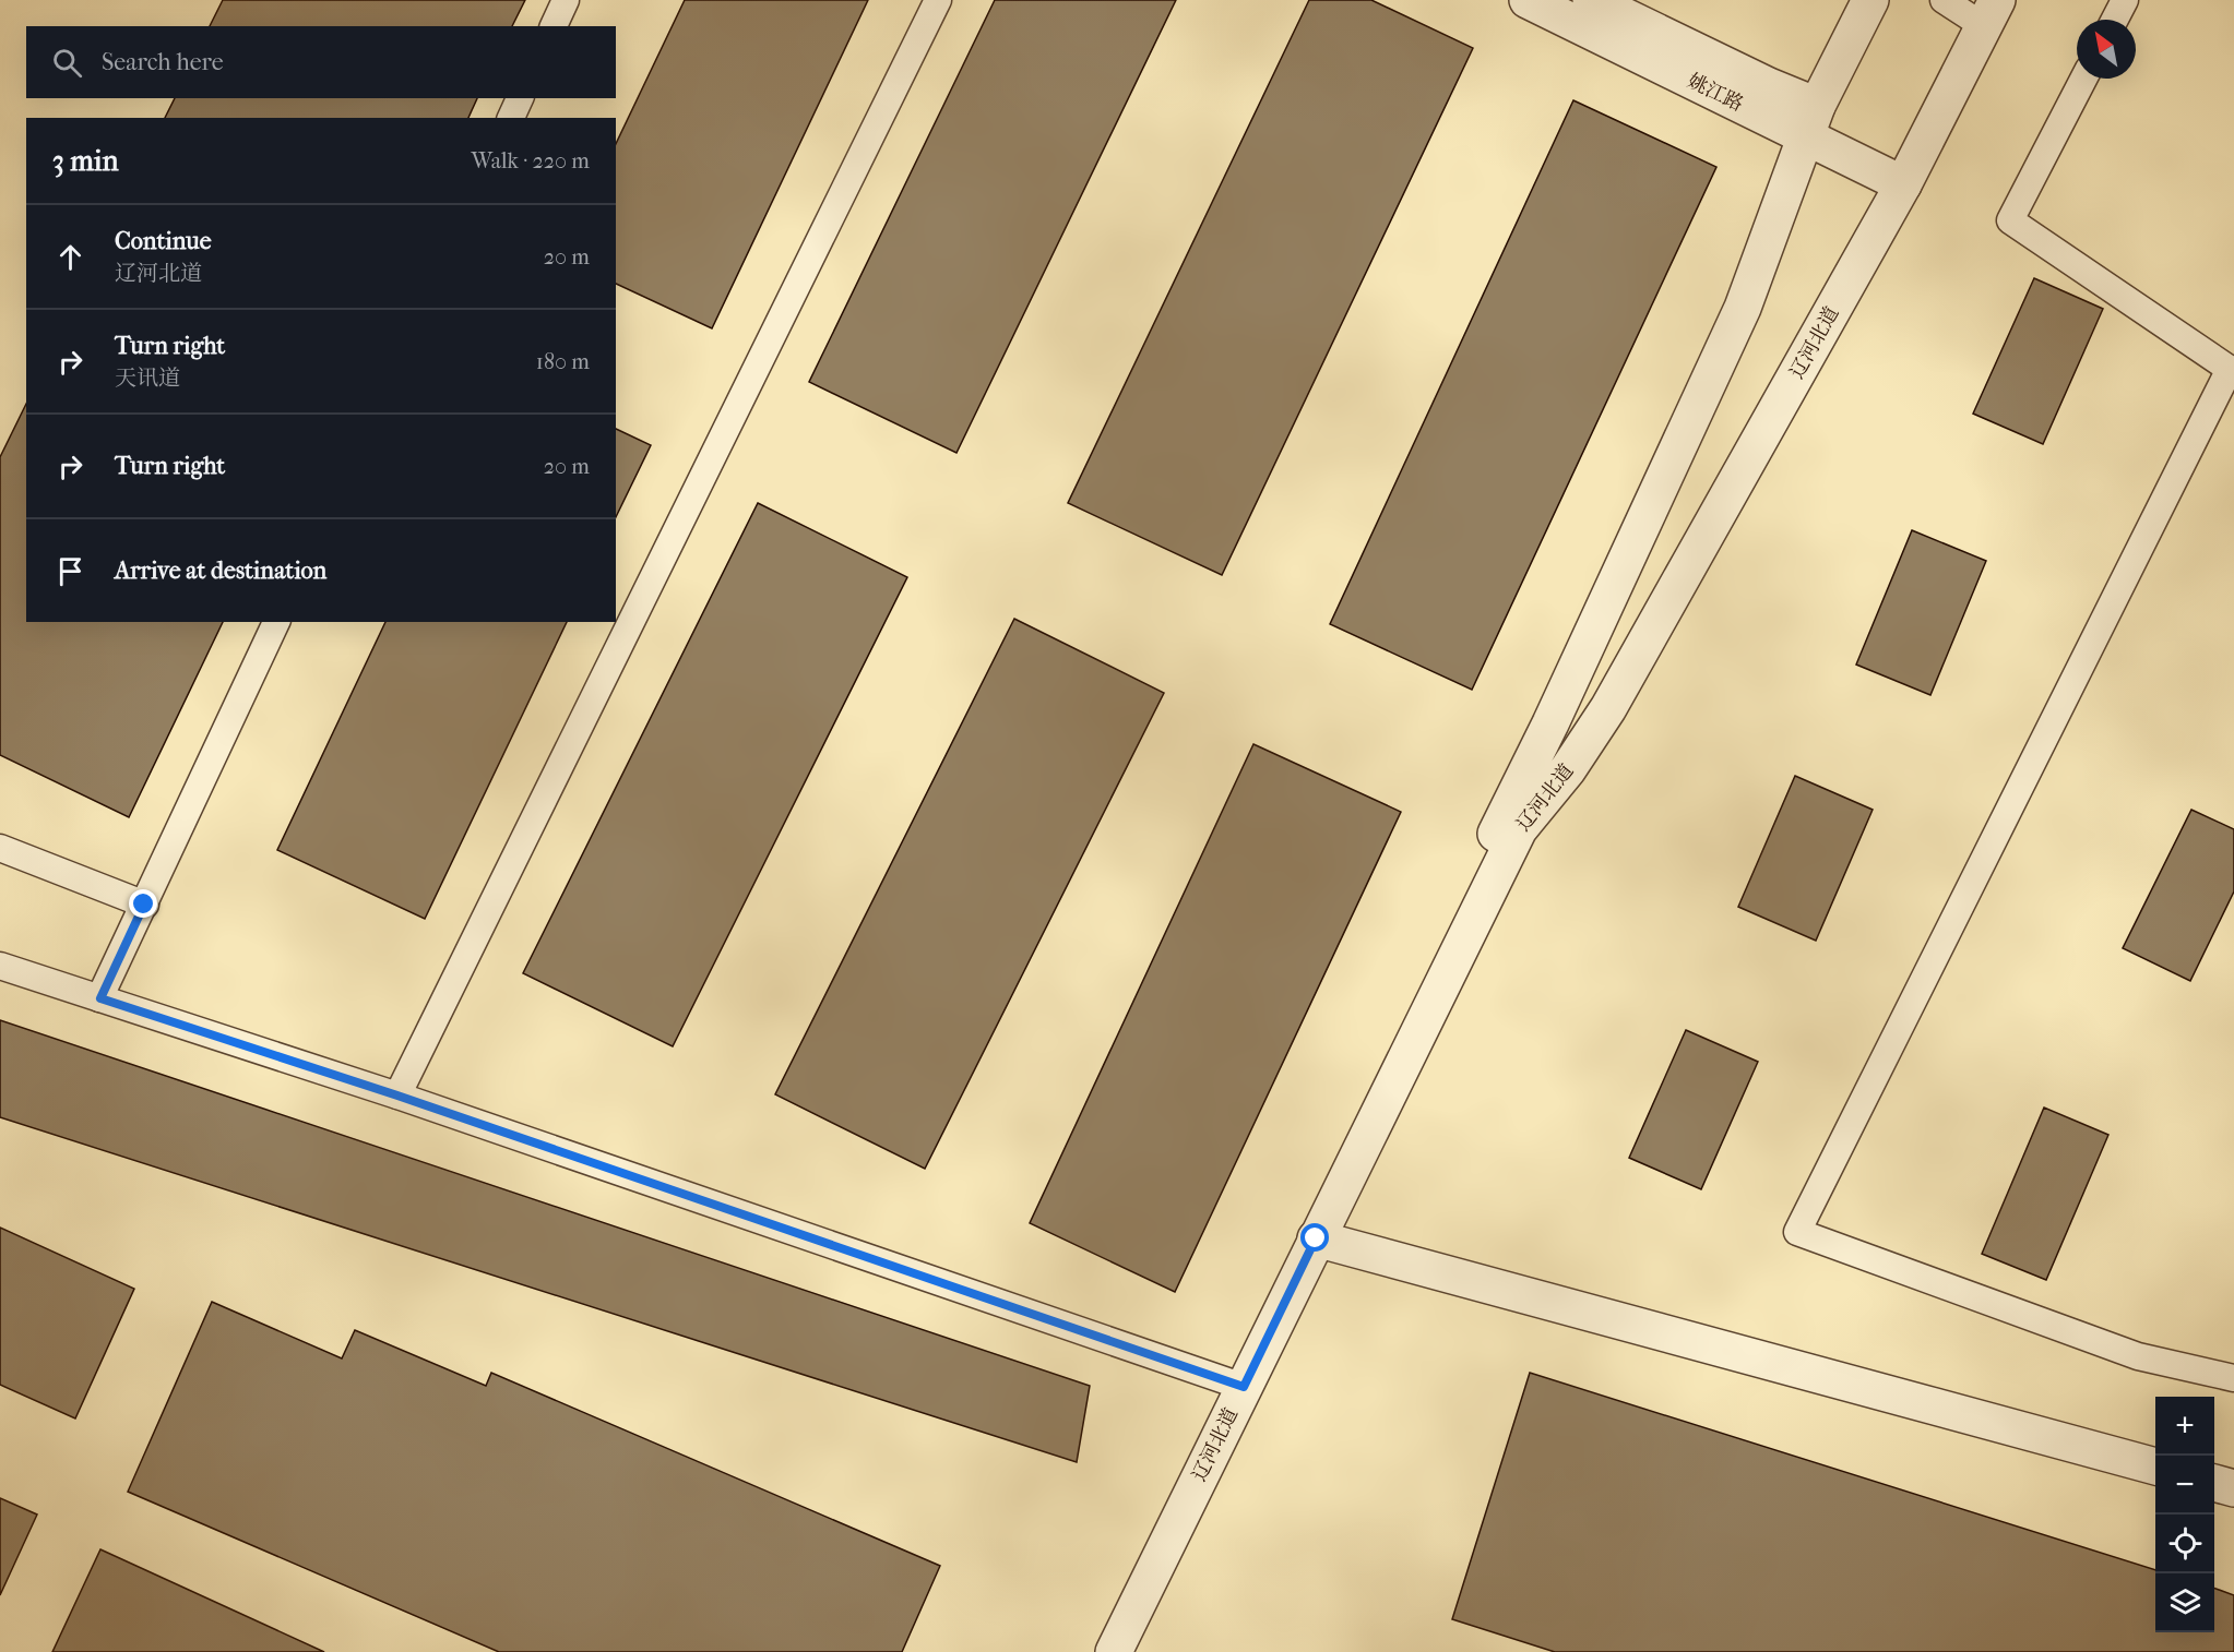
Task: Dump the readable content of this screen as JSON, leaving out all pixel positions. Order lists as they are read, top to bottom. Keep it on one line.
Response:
{"streets":{"street":["姚江路","辽河北道"]},"crossings":[["姚江路","辽河北道"]],"north":"top left","page":{"search":"Search here","heading":["3 min","Walk · 220 m"],"list":[["Continue","辽河北道","20 m"],["Turn right","天讯道","180 m"],["Turn right","20 m"],"Arrive at destination"],"map_buttons":["+","−"]}}
